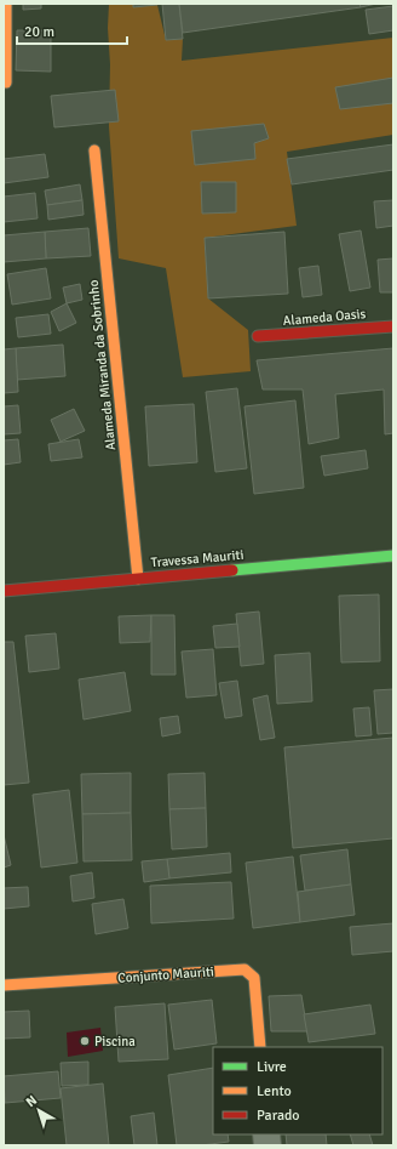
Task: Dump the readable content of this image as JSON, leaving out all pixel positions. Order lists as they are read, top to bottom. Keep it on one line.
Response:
{"streets":{"street":["Alameda Oasis","Alameda Miranda da Sobrinho","Travessa Mauriti","Conjunto Mauriti"]},"crossings":[["Alameda Miranda da Sobrinho","Travessa Mauriti"]],"places":["Piscina"],"legend":["Livre","Lento","Parado"],"scale_bar":"20 m","north":"top left"}
